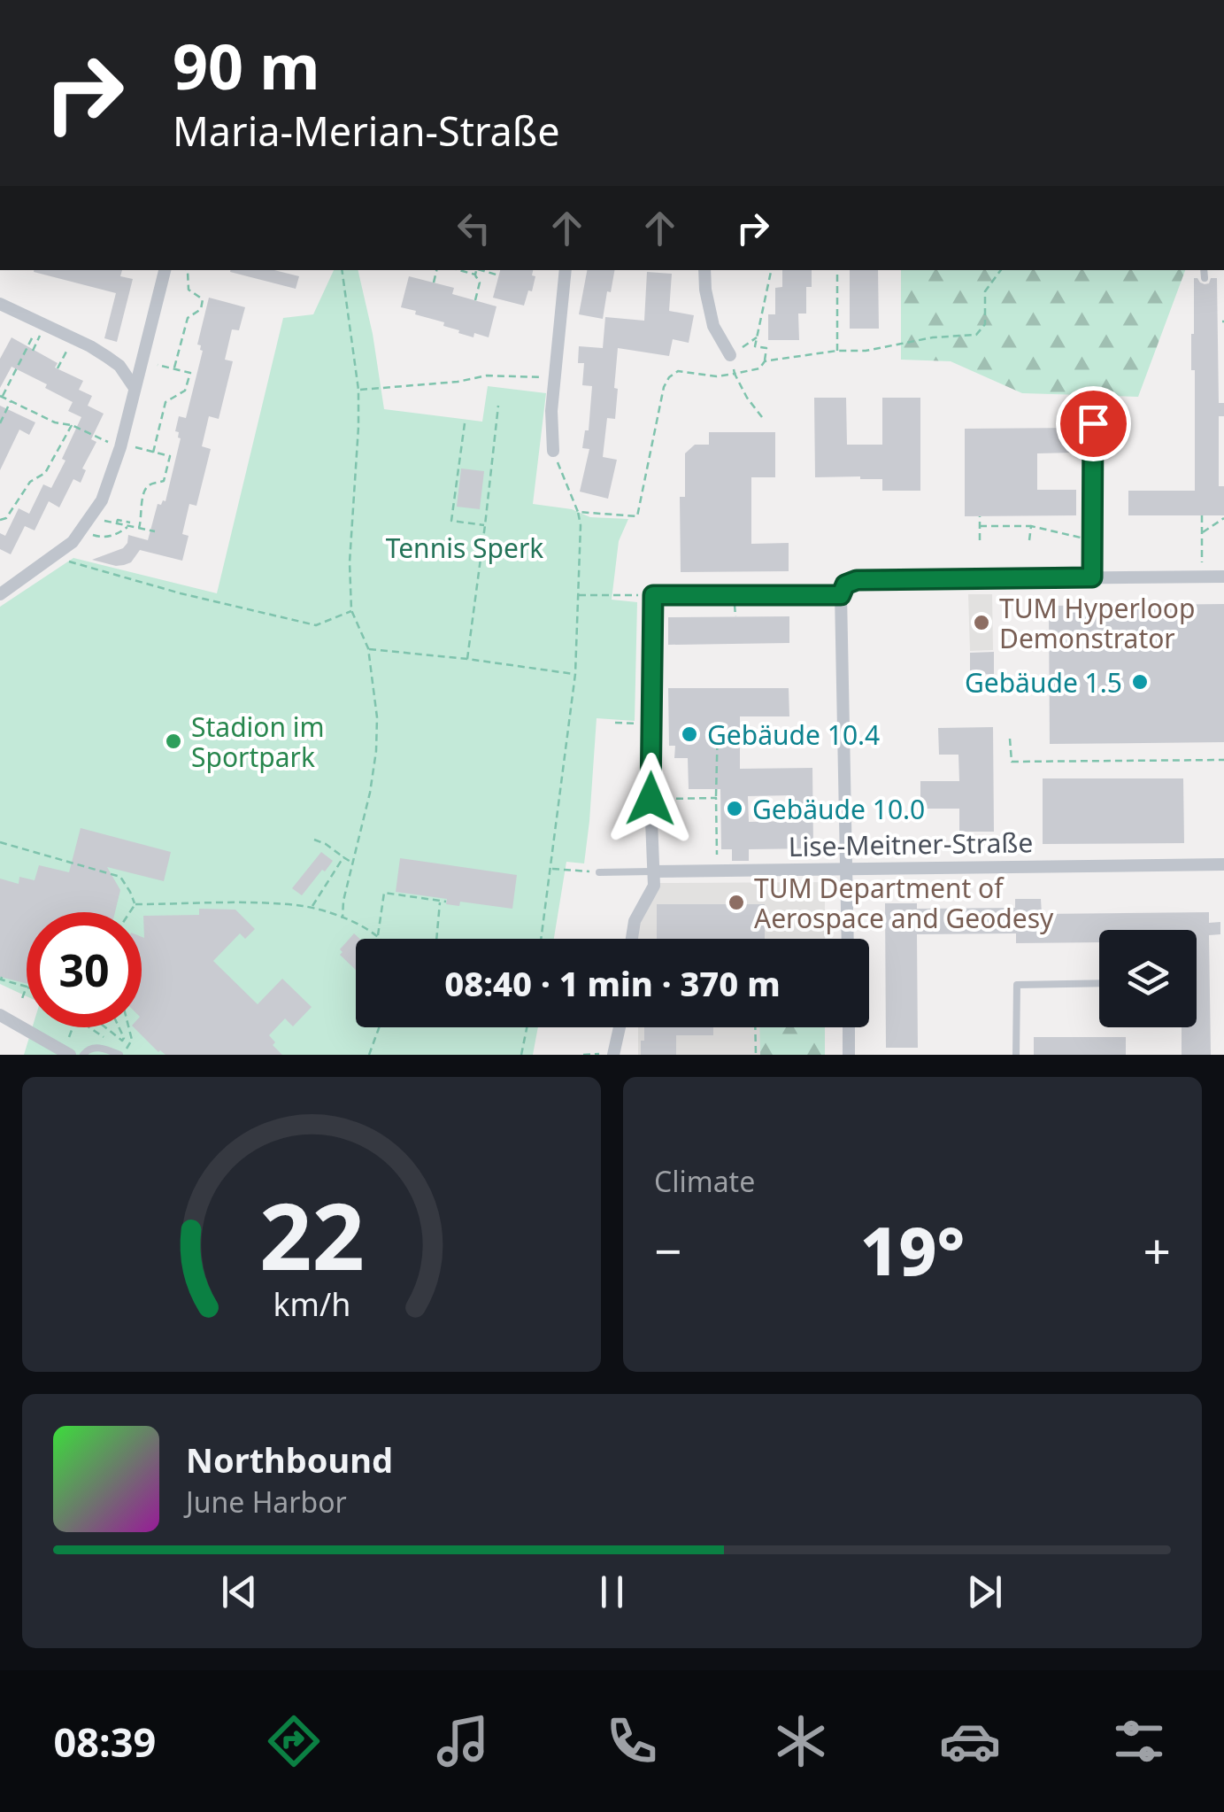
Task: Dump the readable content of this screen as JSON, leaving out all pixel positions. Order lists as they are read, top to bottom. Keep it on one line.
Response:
{"streets":{"street":["Lise-Meitner-Straße"]},"parks":["Tennis Sperk"],"places":["TUM Hyperloop Demonstrator","Gebäude 1.5","Gebäude 10.4","Stadion im Sportpark","Gebäude 10.0","TUM Department of Aerospace and Geodesy"],"page":{"turn":["90 m","Maria-Merian-Straße"],"limit":"30","trip":"08:40 · 1 min · 370 m","tile":"Climate","heat":["−","19°","+"],"song":["Northbound","June Harbor"],"tabs":"08:39","gauge":["22","km/h"]}}
